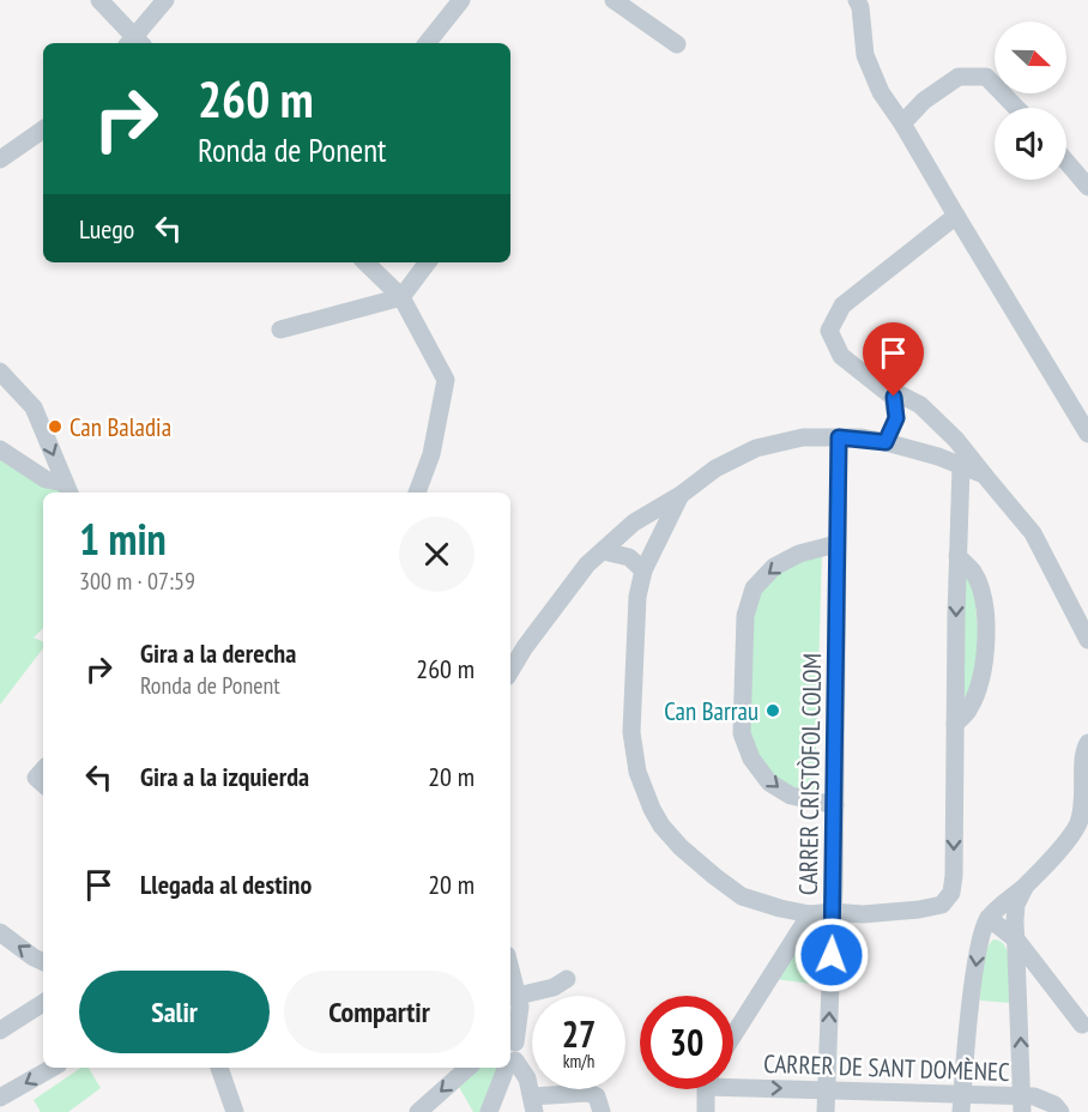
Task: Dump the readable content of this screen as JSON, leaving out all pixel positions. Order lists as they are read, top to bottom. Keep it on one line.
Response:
{"streets":{"street":["CARRER CRISTÒFOL COLOM","CARRER DE SANT DOMÈNEC"]},"crossings":[["CARRER CRISTÒFOL COLOM","CARRER DE SANT DOMÈNEC"]],"places":["Can Baladia","Can Barrau"],"north":"right","page":{"turn":["260 m","Ronda de Ponent"],"then":"Luego","heading":["1 min","300 m · 07:59"],"list":[{"name":"Gira a la derecha","note":"Ronda de Ponent","value":"260 m"},{"name":"Gira a la izquierda","value":"20 m"},{"name":"Llegada al destino","value":"20 m"}],"buttons":["Salir","Compartir"],"speed":"27 km/h","limit":"30"}}
